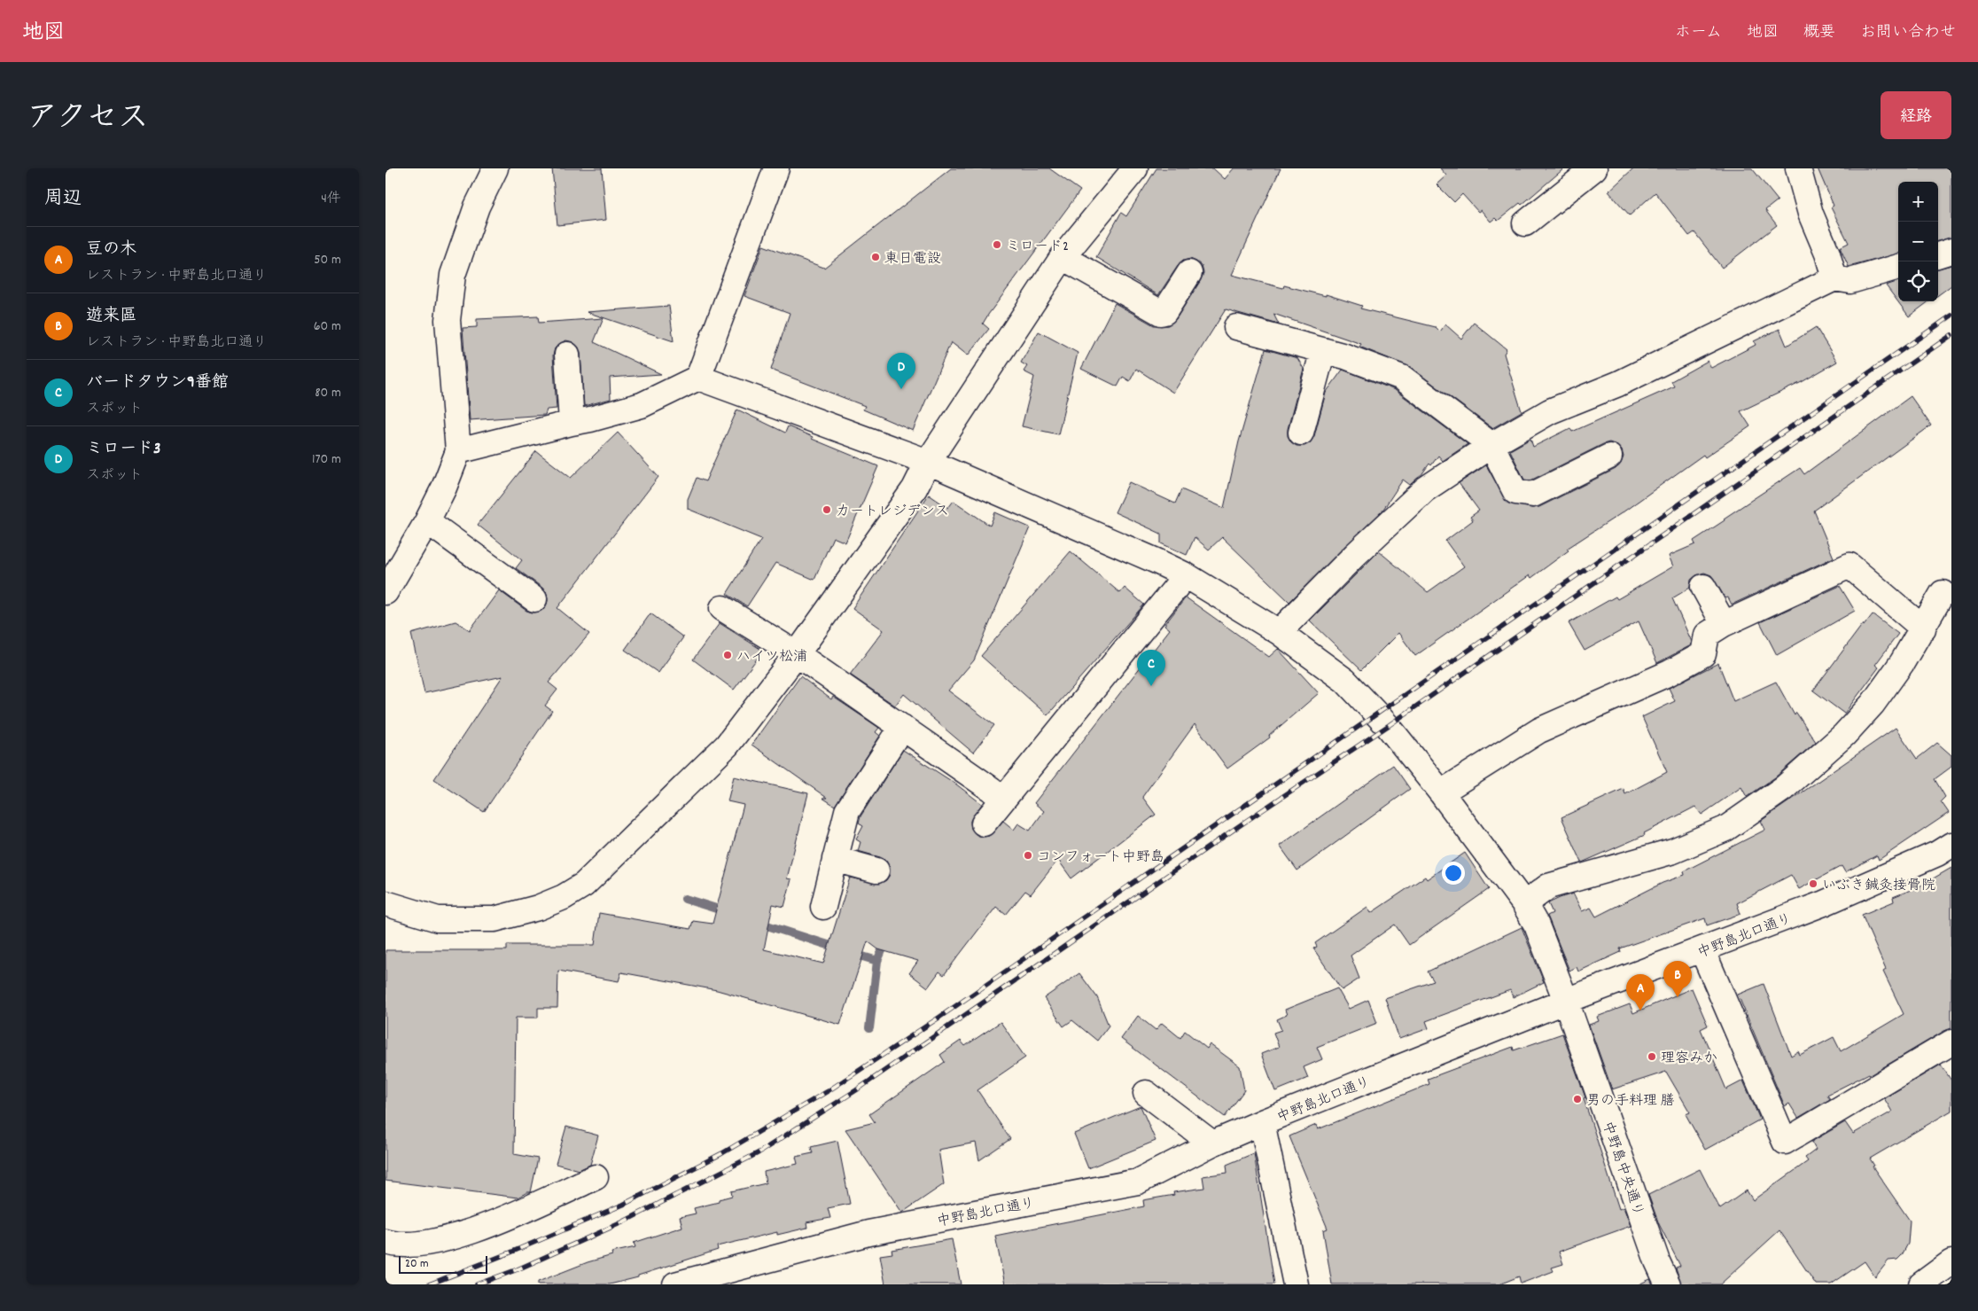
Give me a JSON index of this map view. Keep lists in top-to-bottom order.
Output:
{
  "streets": {
    "street": ["中野島北口通り", "中野島中央通り"]
  },
  "crossings": [
    ["中野島北口通り", "中野島中央通り"]
  ],
  "places": [
    "ミロード2",
    "東日電設",
    "カートレジデンス",
    "ハイツ松浦",
    "コンフォート中野島",
    "いぶき鍼灸接骨院",
    "理容みか",
    "男の手料理 膳"
  ],
  "scale_bar": "20 m",
  "page": {
    "header": "地図",
    "nav": [
      "ホーム",
      "地図",
      "概要",
      "お問い合わせ"
    ],
    "title": "アクセス",
    "buttons": "経路",
    "heading": ["周辺", "4件"],
    "map_buttons": ["+", "−"],
    "list": [
      {
        "mark": "A",
        "name": "豆の木",
        "note": "レストラン · 中野島北口通り",
        "value": "50 m"
      },
      {
        "mark": "B",
        "name": "遊来區",
        "note": "レストラン · 中野島北口通り",
        "value": "60 m"
      },
      {
        "mark": "C",
        "name": "バードタウン9番館",
        "note": "スポット",
        "value": "80 m"
      },
      {
        "mark": "D",
        "name": "ミロード3",
        "note": "スポット",
        "value": "170 m"
      }
    ],
    "pins": [
      "D",
      "C",
      "B",
      "A"
    ],
    "scale": "20 m"
  }
}
